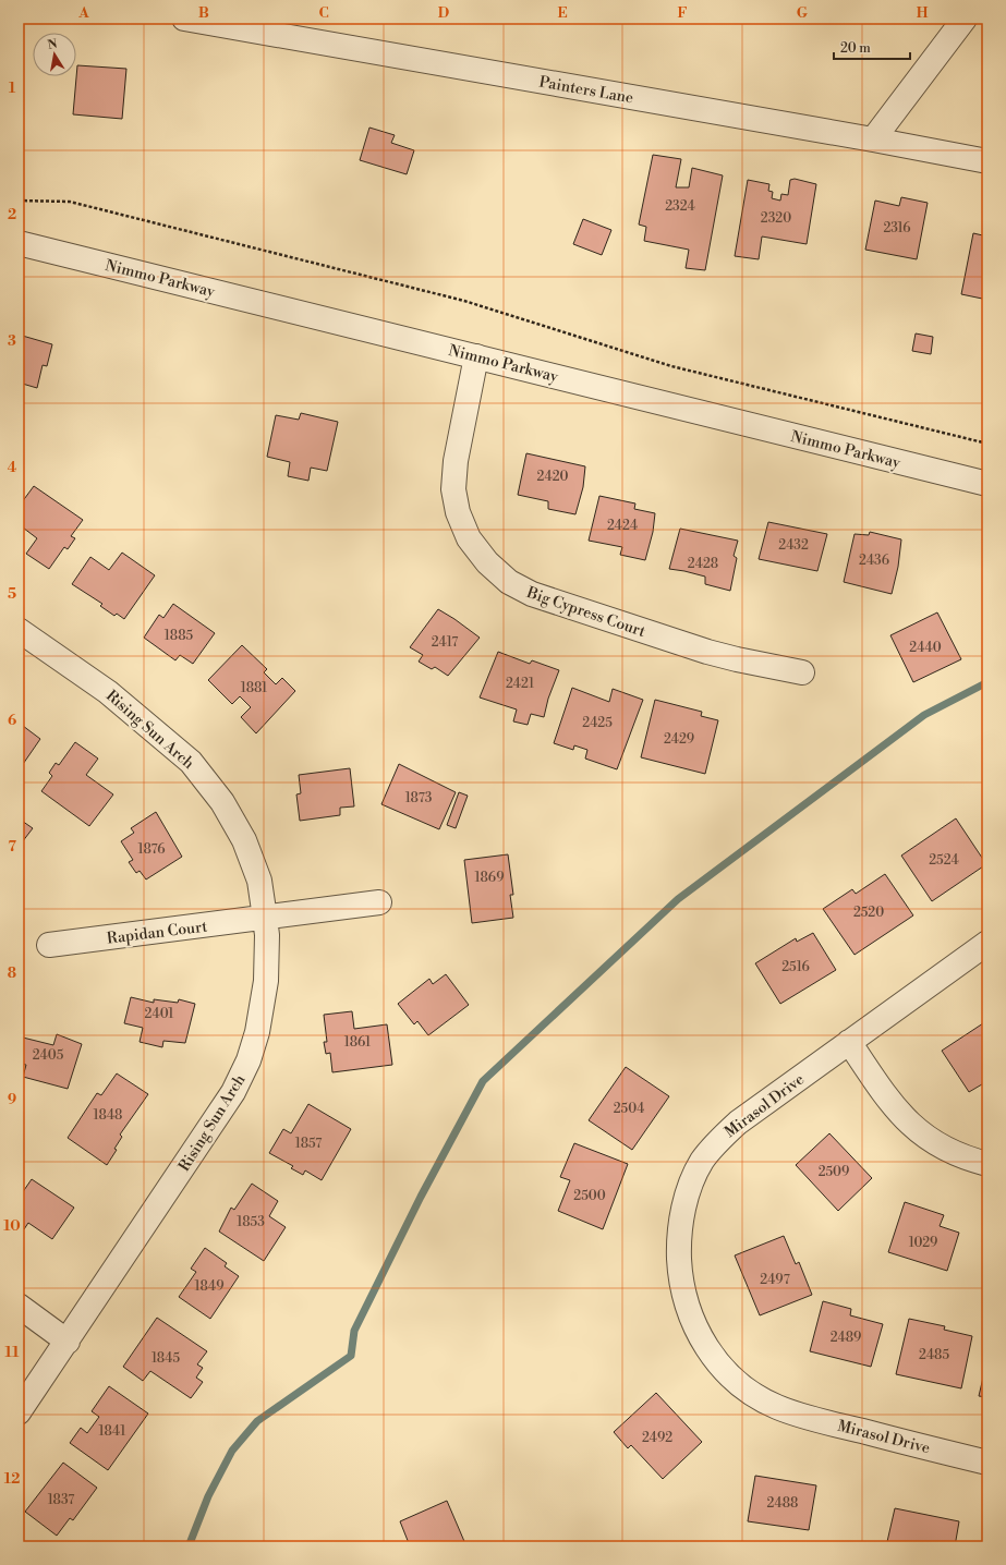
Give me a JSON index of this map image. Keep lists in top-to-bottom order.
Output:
{
  "streets": {
    "street": [
      "Painters Lane",
      "Nimmo Parkway",
      "Big Cypress Court",
      "Rising Sun Arch",
      "Rapidan Court",
      "Mirasol Drive"
    ]
  },
  "crossings": [
    ["Nimmo Parkway", "Big Cypress Court"],
    ["Rising Sun Arch", "Rapidan Court"]
  ],
  "house_numbers": [
    "2324",
    "2320",
    "2316",
    "2420",
    "2424",
    "2432",
    "2436",
    "2428",
    "1885",
    "2417",
    "2440",
    "2421",
    "1881",
    "2425",
    "2429",
    "1873",
    "1876",
    "2524",
    "1869",
    "2520",
    "2516",
    "2401",
    "1861",
    "2405",
    "2504",
    "1848",
    "1857",
    "2509",
    "2500",
    "1853",
    "1029",
    "2497",
    "1849",
    "2489",
    "2485",
    "1845",
    "1841",
    "2492",
    "1837",
    "2488"
  ],
  "scale_bar": "20 m",
  "north": "top",
  "grid": {
    "columns": [
      "A",
      "B",
      "C",
      "D",
      "E",
      "F",
      "G",
      "H"
    ],
    "rows": [
      "1",
      "2",
      "3",
      "4",
      "5",
      "6",
      "7",
      "8",
      "9",
      "10",
      "11",
      "12"
    ]
  }
}
